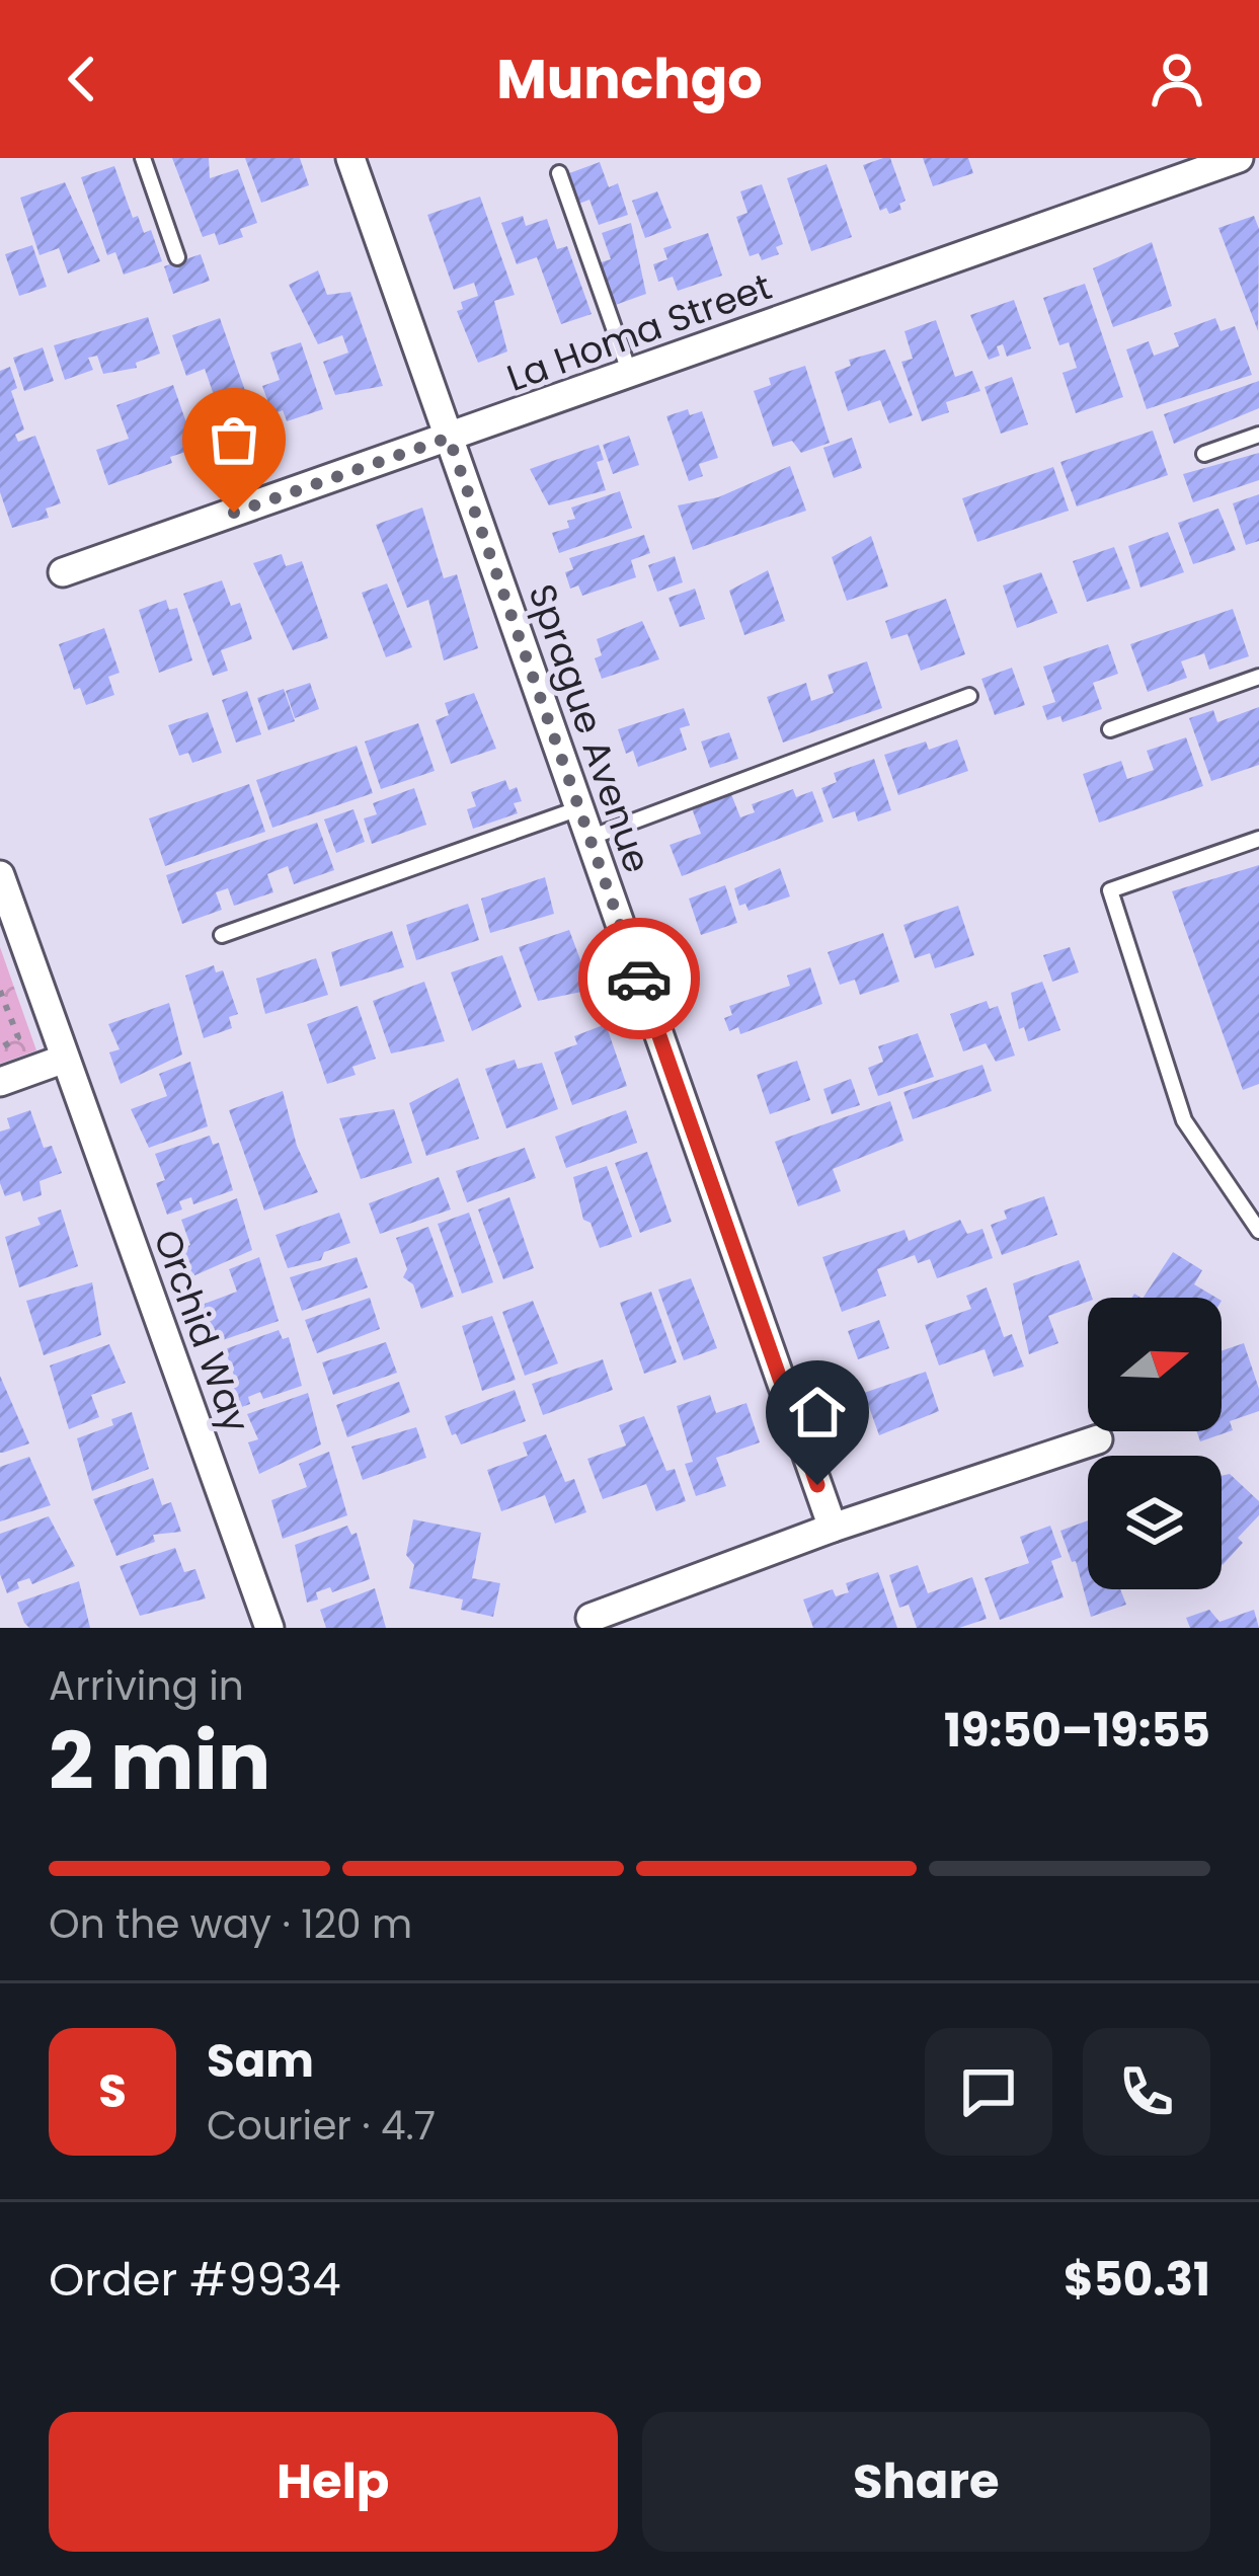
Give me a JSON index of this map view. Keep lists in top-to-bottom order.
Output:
{
  "streets": {
    "street": ["La Homa Street", "Sprague Avenue", "Orchid Way"]
  },
  "crossings": [
    ["La Homa Street", "Sprague Avenue"]
  ],
  "north": "right",
  "page": {
    "header": "Munchgo",
    "heading": ["2 min", "Arriving in", "19:50–19:55"],
    "panel": [
      "Sam",
      "Courier · 4.7",
      "Order #9934",
      "$50.31"
    ],
    "bar": "On the way · 120 m",
    "round": "S",
    "buttons": ["Help", "Share"]
  }
}
